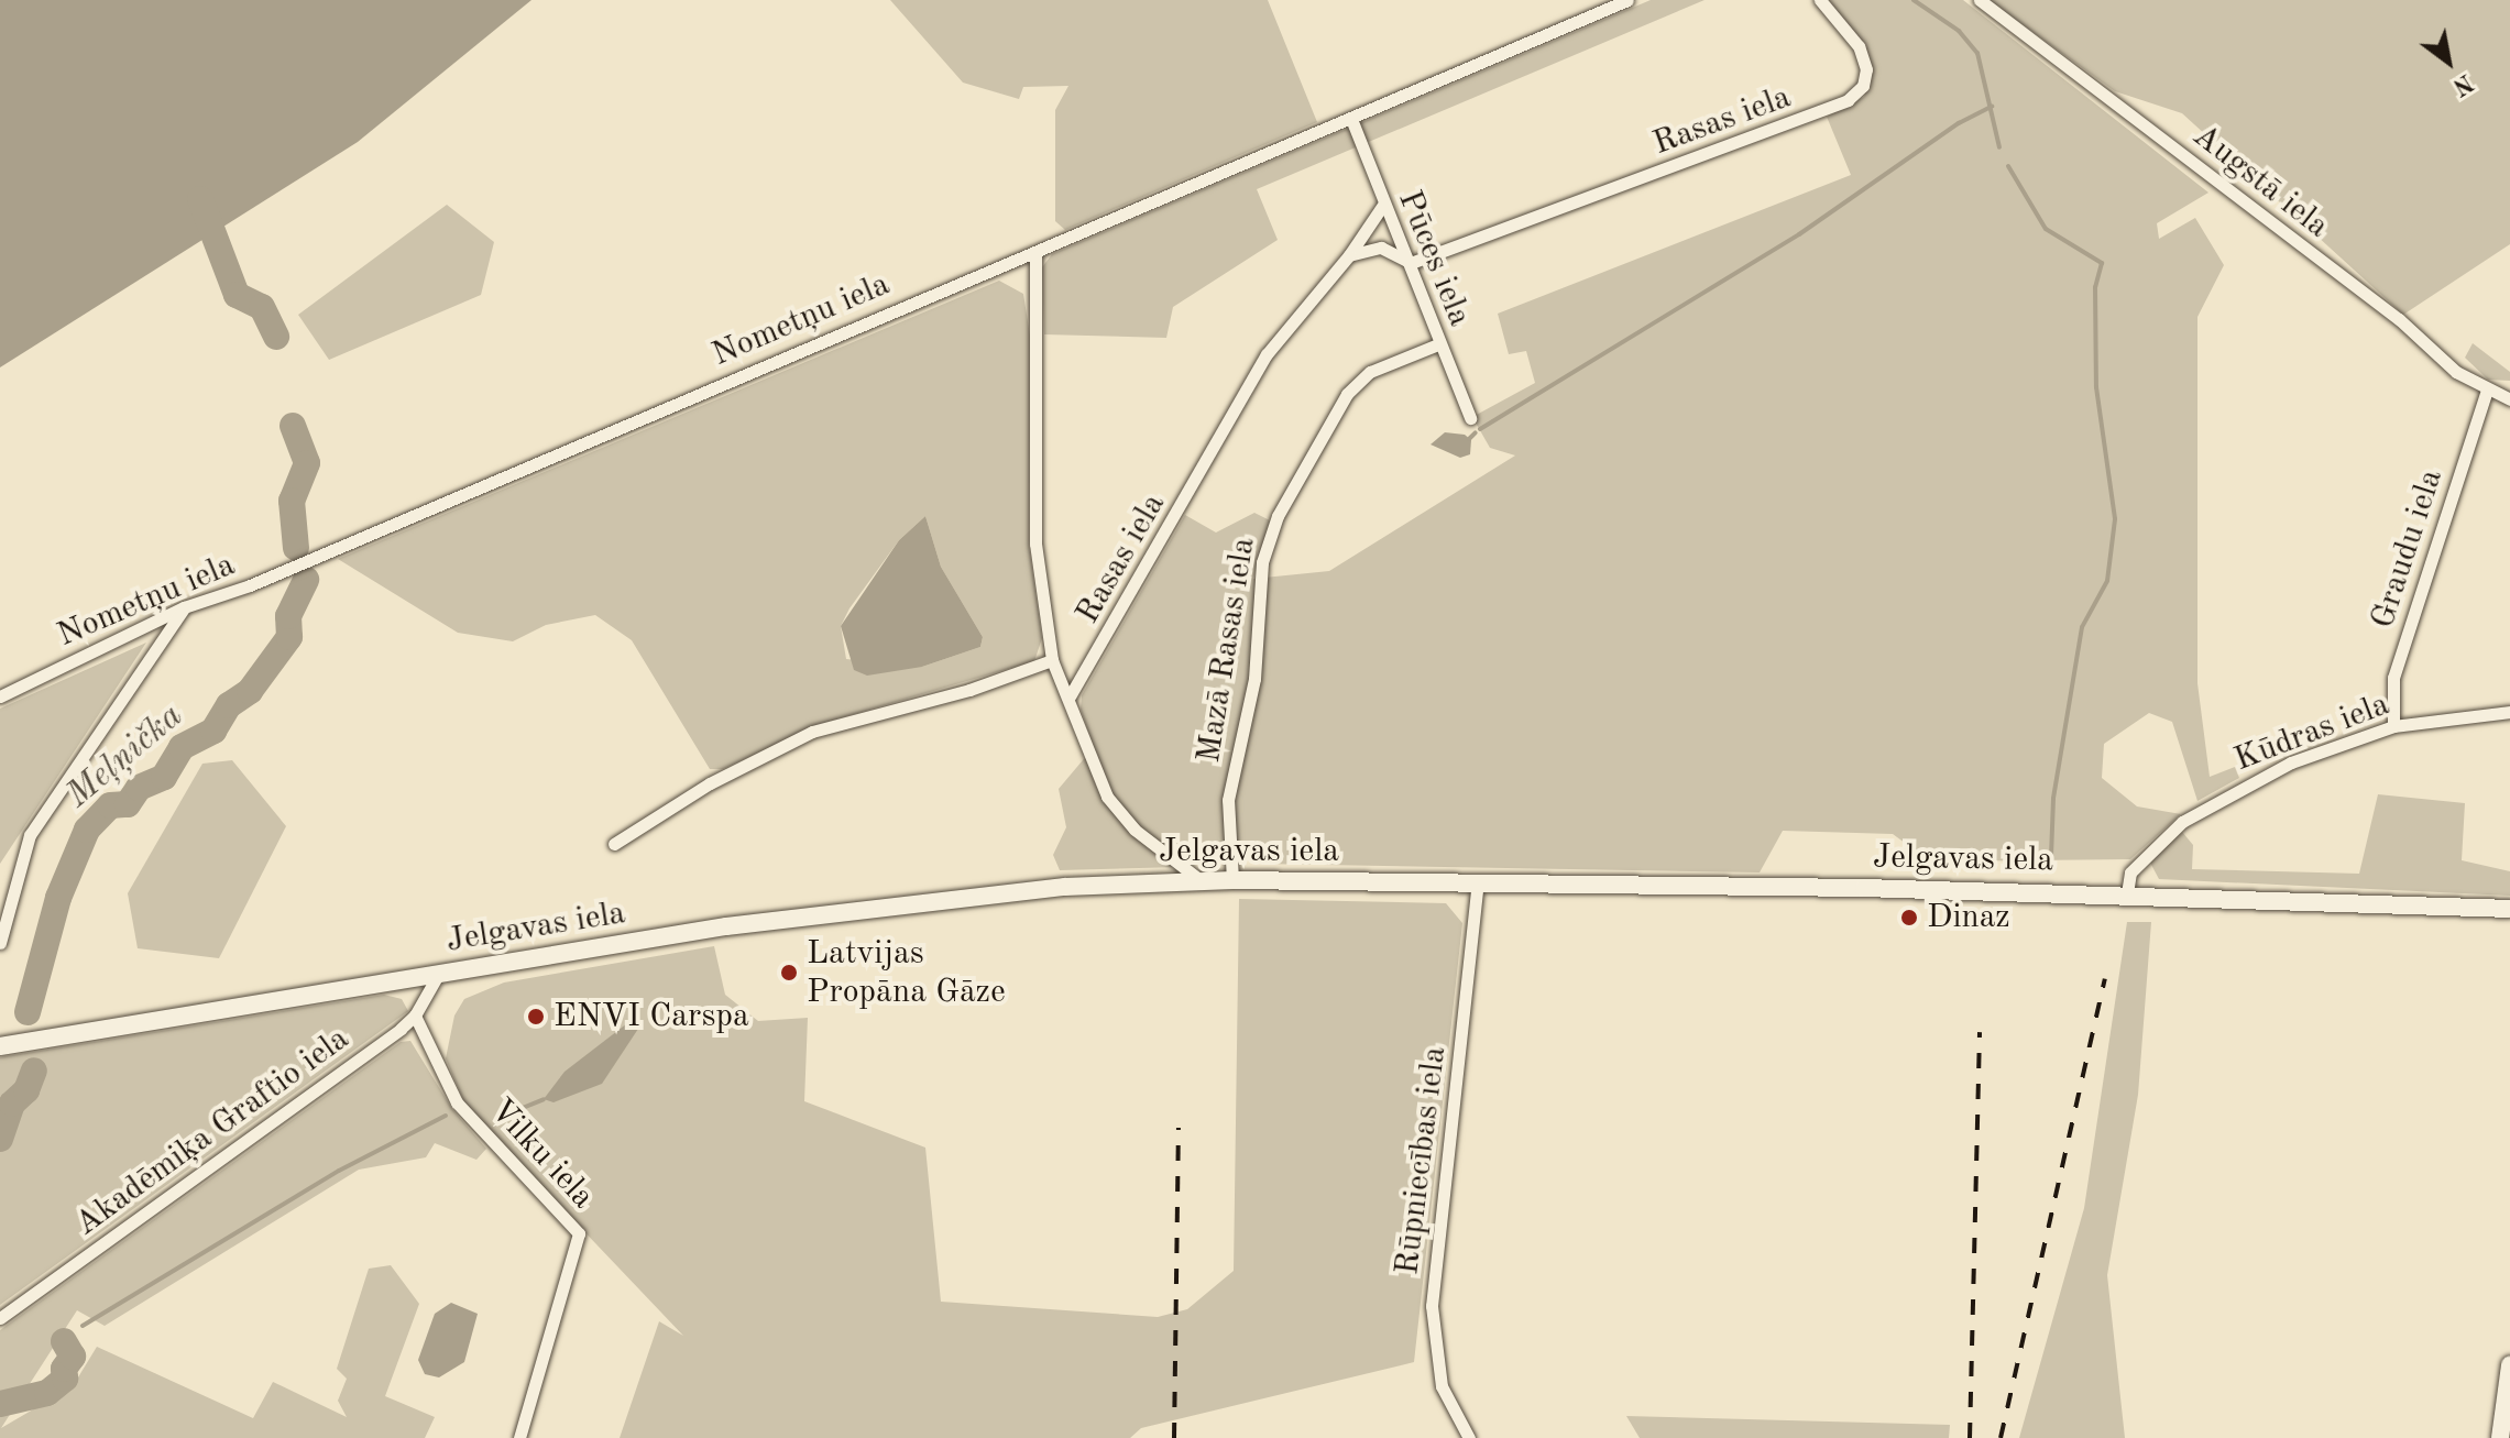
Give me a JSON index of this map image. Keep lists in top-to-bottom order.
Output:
{
  "streets": {
    "street": [
      "Rasas iela",
      "Augstā iela",
      "Pūces iela",
      "Nometņu iela",
      "Graudu iela",
      "Mazā Rasas iela",
      "Kūdras iela",
      "Jelgavas iela",
      "Akadēmiķa Graftio iela",
      "Vilku iela",
      "Rūpniecības iela"
    ]
  },
  "crossings": [
    ["Rasas iela", "Pūces iela"],
    ["Augstā iela", "Graudu iela"],
    ["Pūces iela", "Nometņu iela"],
    ["Pūces iela", "Mazā Rasas iela"],
    ["Graudu iela", "Kūdras iela"],
    ["Mazā Rasas iela", "Jelgavas iela"],
    ["Kūdras iela", "Jelgavas iela"],
    ["Jelgavas iela", "Akadēmiķa Graftio iela"],
    ["Jelgavas iela", "Rūpniecības iela"],
    ["Akadēmiķa Graftio iela", "Vilku iela"]
  ],
  "water": ["Meļņička"],
  "places": ["Dinaz", "Latvijas Propāna Gāze", "ENVI Carspa"],
  "north": "bottom right"
}
